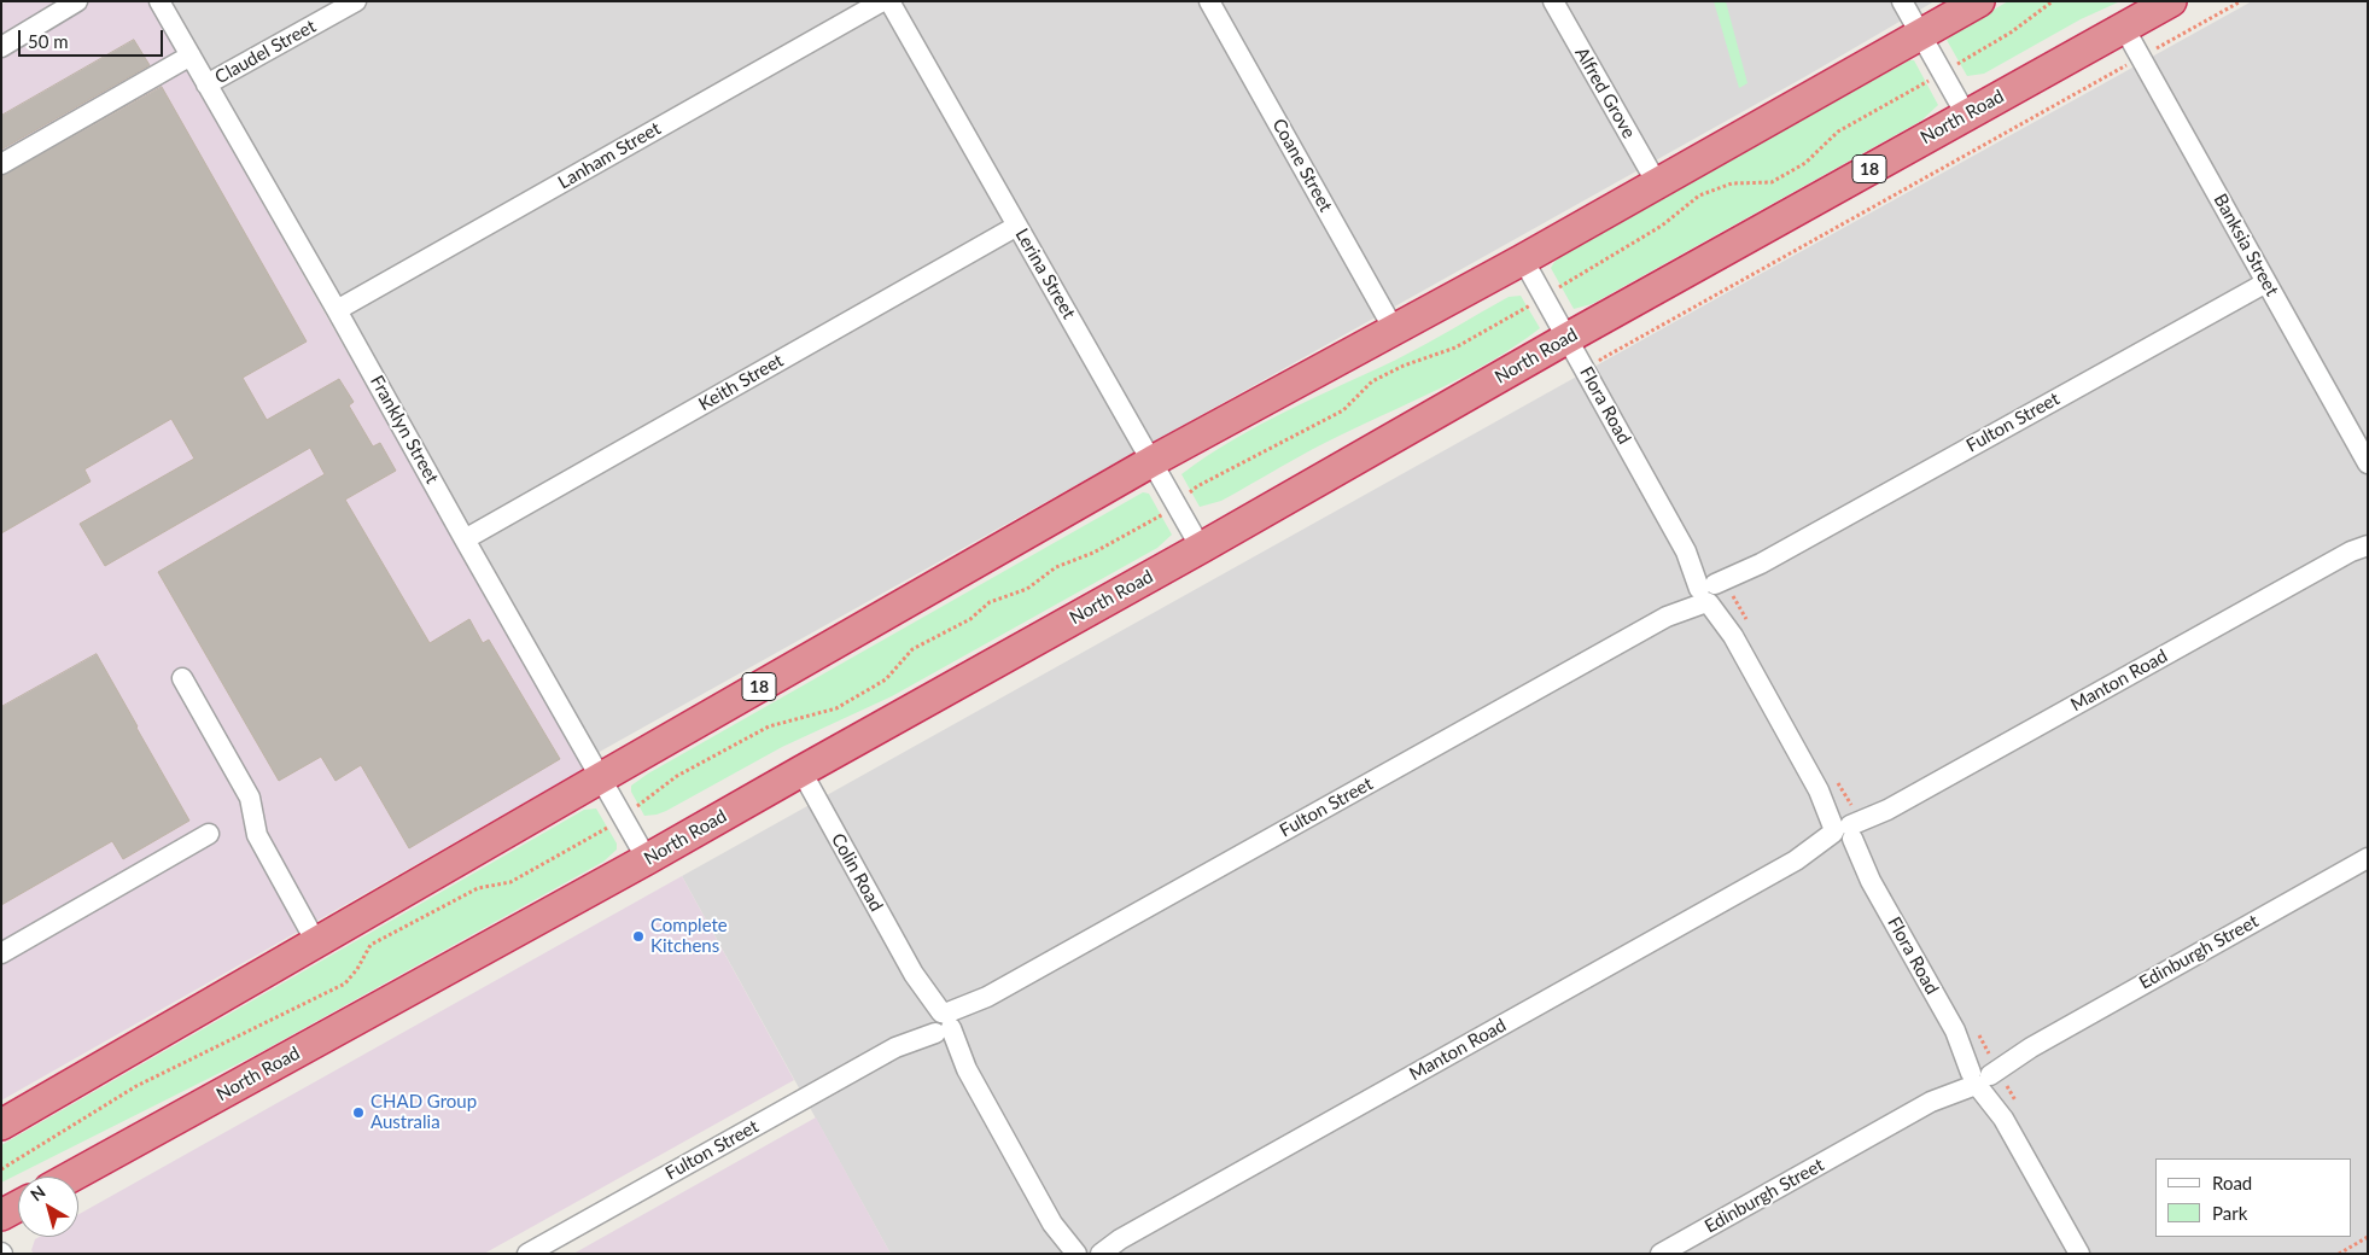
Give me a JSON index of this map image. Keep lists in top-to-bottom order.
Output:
{
  "streets": {
    "highway": ["North Road", "18"],
    "street": [
      "Claudel Street",
      "Alfred Grove",
      "Lanham Street",
      "Coane Street",
      "Banksia Street",
      "Lerina Street",
      "Keith Street",
      "Flora Road",
      "Fulton Street",
      "Franklyn Street",
      "Manton Road",
      "Colin Road",
      "Edinburgh Street"
    ]
  },
  "crossings": [
    ["Claudel Street", "Franklyn Street"],
    ["Alfred Grove", "18"],
    ["North Road", "Banksia Street"],
    ["North Road", "Lerina Street"],
    ["North Road", "Flora Road"],
    ["North Road", "Franklyn Street"],
    ["North Road", "Colin Road"],
    ["Lanham Street", "Franklyn Street"],
    ["Coane Street", "18"],
    ["18", "Lerina Street"],
    ["18", "Flora Road"],
    ["18", "Franklyn Street"],
    ["Banksia Street", "Fulton Street"],
    ["Lerina Street", "Keith Street"],
    ["Keith Street", "Franklyn Street"],
    ["Flora Road", "Fulton Street"],
    ["Flora Road", "Manton Road"],
    ["Flora Road", "Edinburgh Street"],
    ["Fulton Street", "Colin Road"]
  ],
  "places": ["Complete Kitchens", "CHAD Group Australia"],
  "legend": ["Road", "Park"],
  "scale_bar": "50 m",
  "north": "top left"
}
